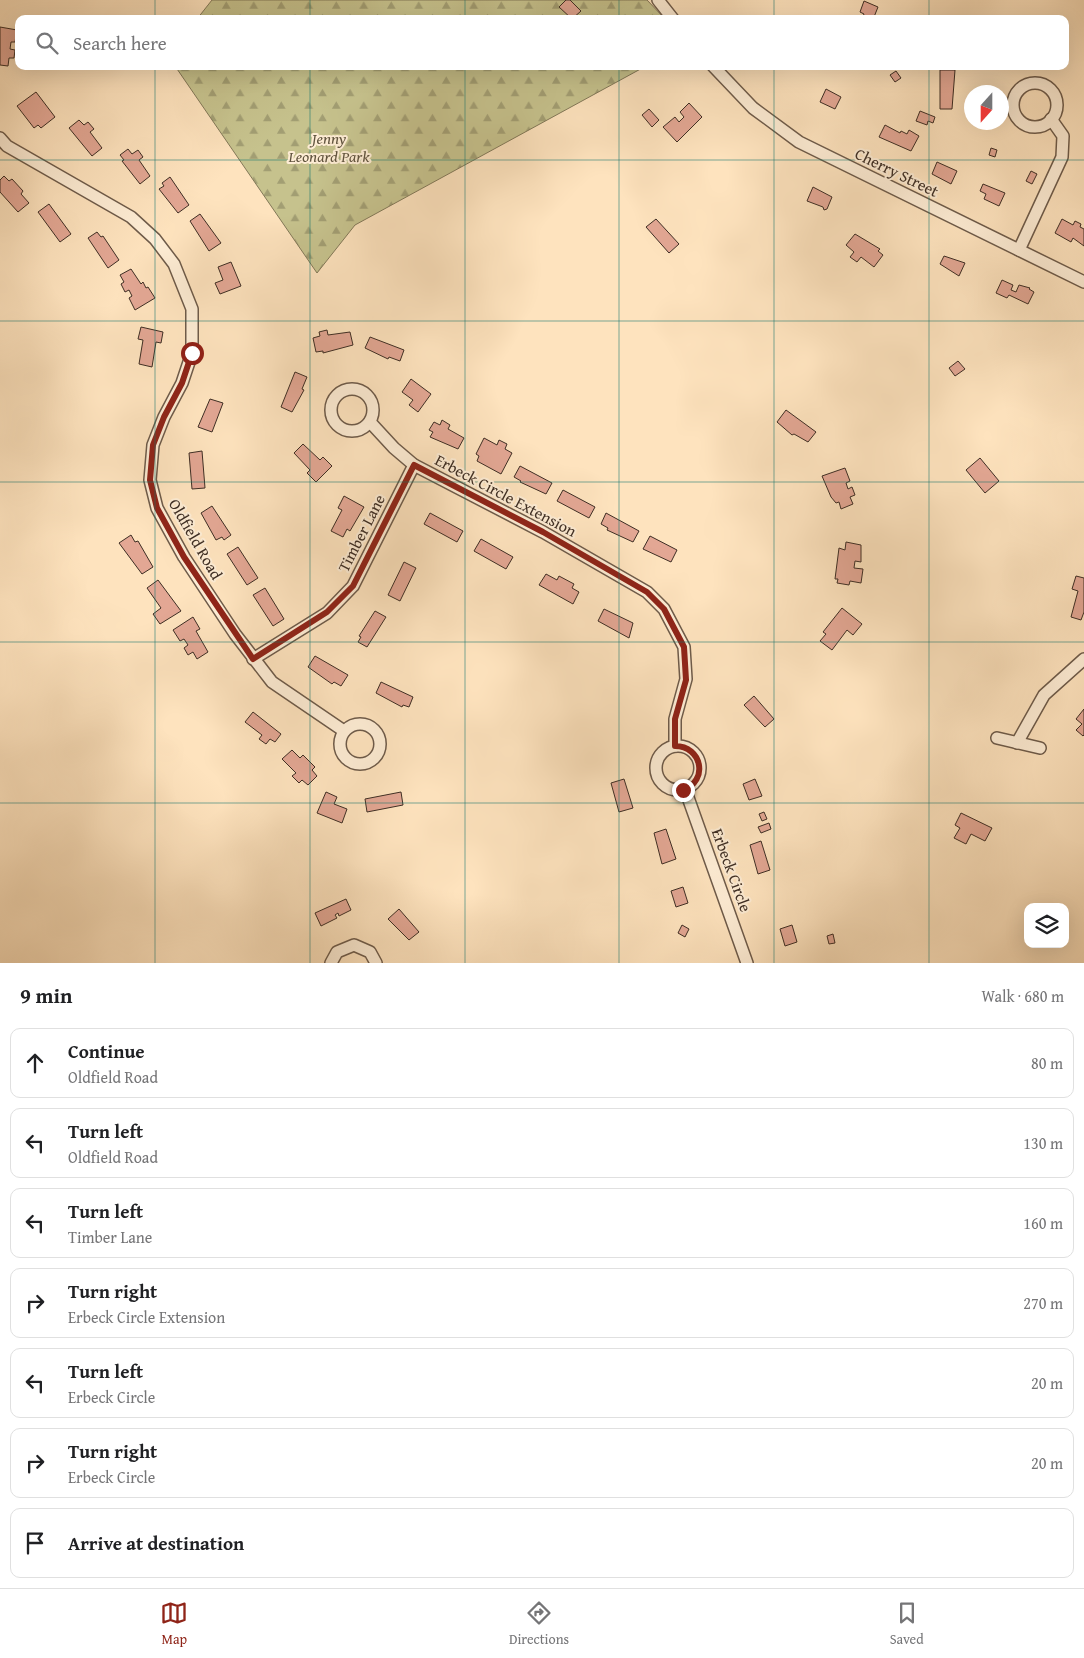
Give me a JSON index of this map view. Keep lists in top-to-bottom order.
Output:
{
  "streets": {
    "street": [
      "Cherry Street",
      "Erbeck Circle Extension",
      "Timber Lane",
      "Oldfield Road",
      "Erbeck Circle"
    ]
  },
  "crossings": [
    ["Erbeck Circle Extension", "Timber Lane"],
    ["Erbeck Circle Extension", "Erbeck Circle"],
    ["Timber Lane", "Oldfield Road"]
  ],
  "parks": ["Jenny Leonard Park"],
  "north": "bottom",
  "page": {
    "search": "Search here",
    "heading": ["9 min", "Walk · 680 m"],
    "list": [
      ["Continue", "Oldfield Road", "80 m"],
      ["Turn left", "Oldfield Road", "130 m"],
      ["Turn left", "Timber Lane", "160 m"],
      ["Turn right", "Erbeck Circle Extension", "270 m"],
      ["Turn left", "Erbeck Circle", "20 m"],
      ["Turn right", "Erbeck Circle", "20 m"],
      "Arrive at destination"
    ],
    "nav": ["Map", "Directions", "Saved"]
  }
}
